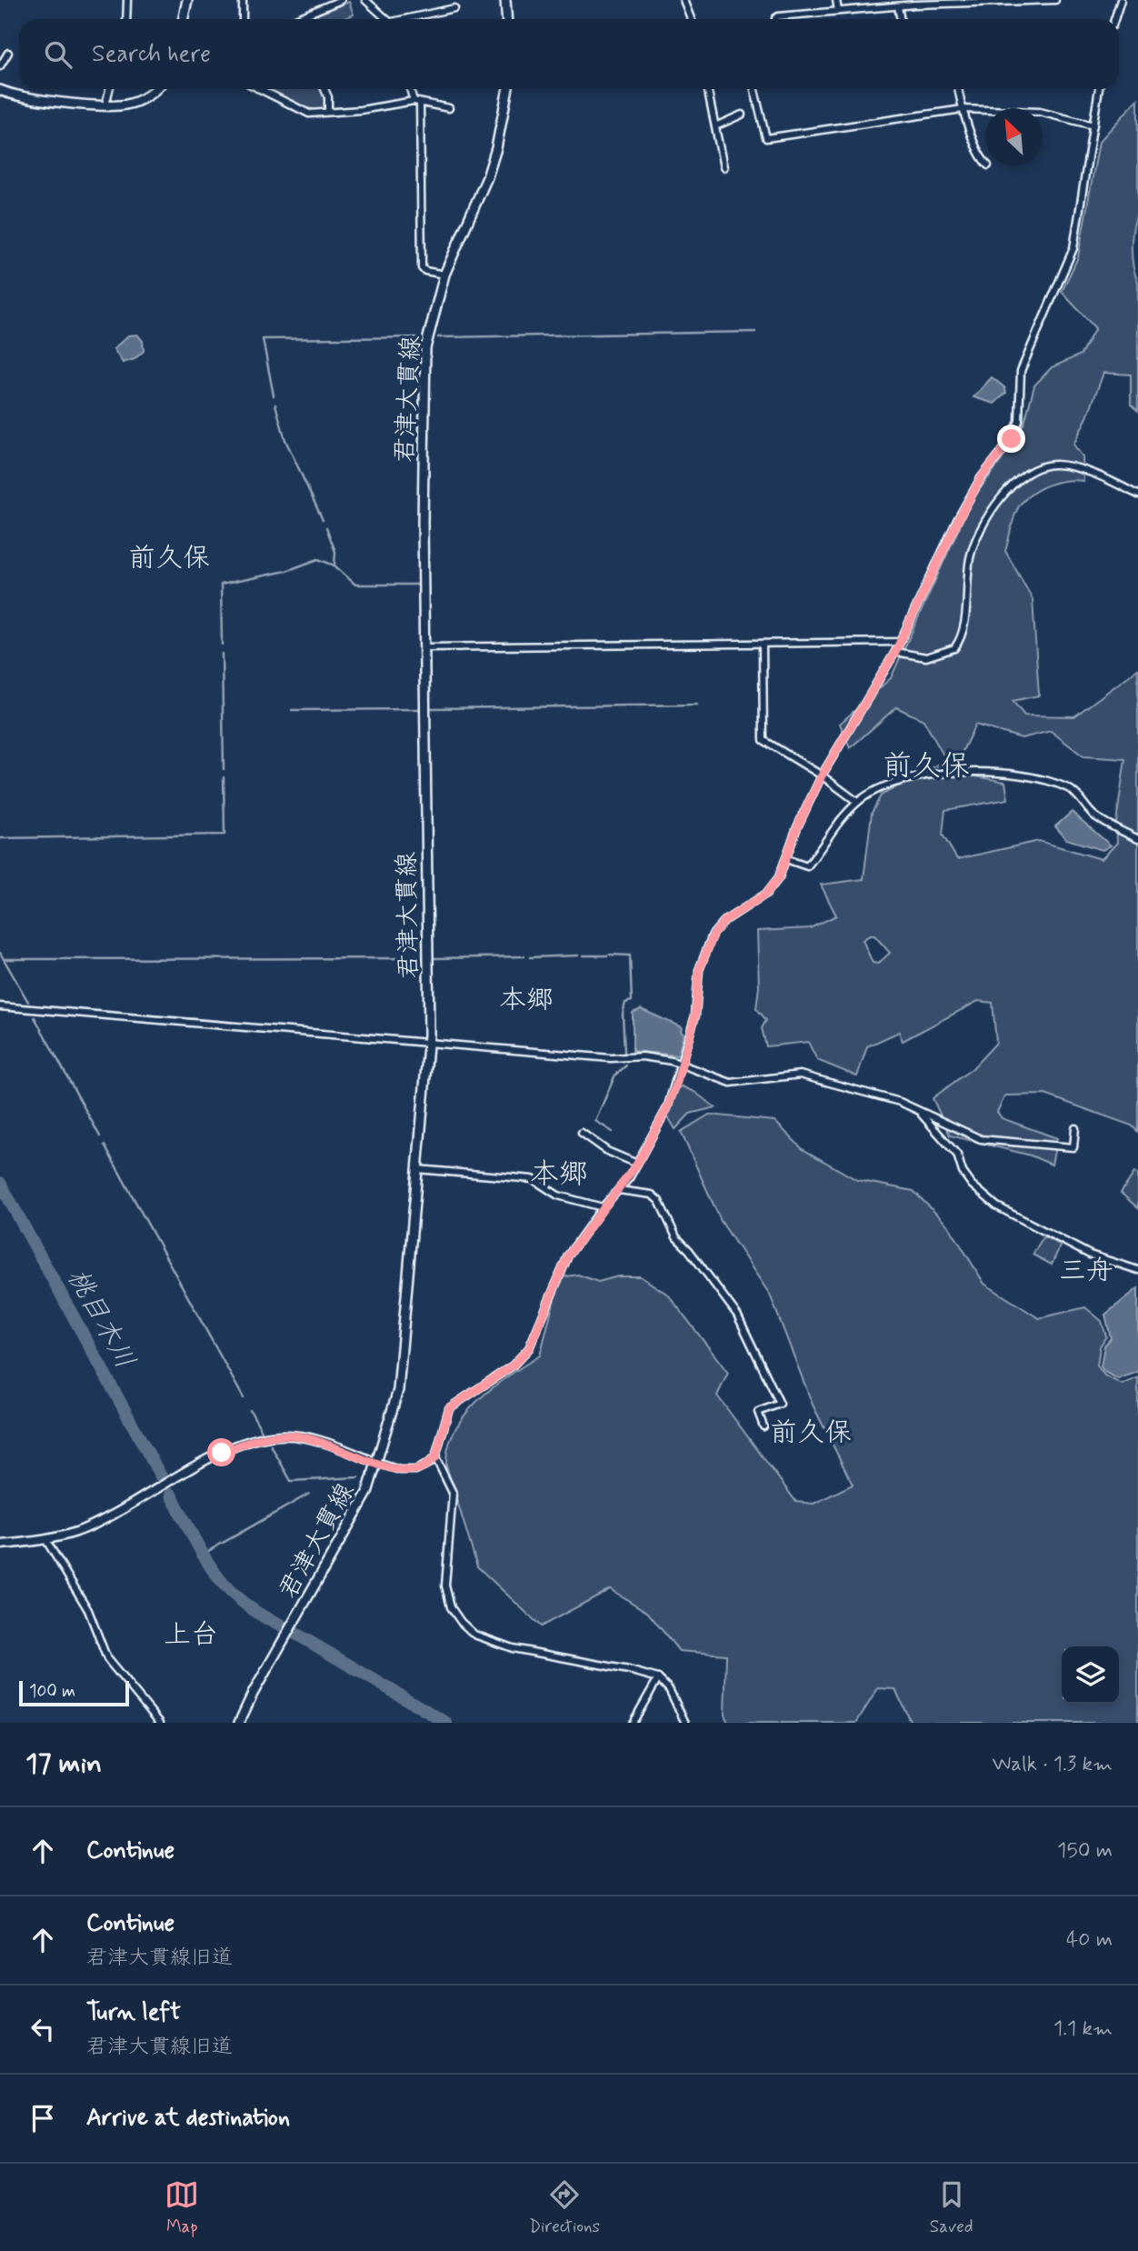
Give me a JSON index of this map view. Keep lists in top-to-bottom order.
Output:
{
  "streets": {
    "main road": ["君津大貫線"]
  },
  "districts": [
    "前久保",
    "前久保",
    "本郷",
    "本郷",
    "三舟",
    "前久保",
    "上台"
  ],
  "water": ["桃目木川"],
  "scale_bar": "100 m",
  "north": "top left",
  "page": {
    "search": "Search here",
    "scale": "100 m",
    "heading": ["17 min", "Walk · 1.3 km"],
    "list": [
      ["Continue", "150 m"],
      ["Continue", "君津大貫線旧道", "40 m"],
      ["Turn left", "君津大貫線旧道", "1.1 km"],
      "Arrive at destination"
    ],
    "nav": ["Map", "Directions", "Saved"]
  }
}
